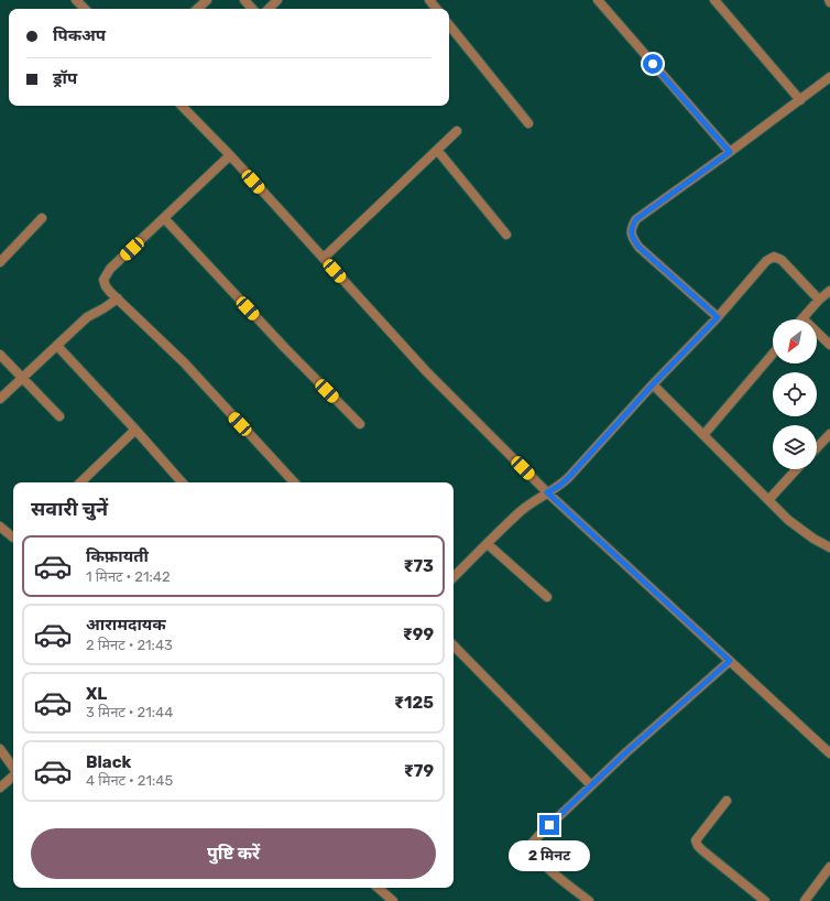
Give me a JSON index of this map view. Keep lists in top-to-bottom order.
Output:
{
  "north": "bottom left",
  "page": {
    "banner": ["पिकअप", "ड्रॉप"],
    "heading": "सवारी चुनें",
    "list": [
      {
        "name": "किफ़ायती",
        "note": "1 मिनट · 21:42",
        "value": "₹73"
      },
      {
        "name": "आरामदायक",
        "note": "2 मिनट · 21:43",
        "value": "₹99"
      },
      {
        "name": "XL",
        "note": "3 मिनट · 21:44",
        "value": "₹125"
      },
      {
        "name": "Black",
        "note": "4 मिनट · 21:45",
        "value": "₹79"
      }
    ],
    "buttons": "पुष्टि करें",
    "bubble": "2 मिनट"
  }
}
